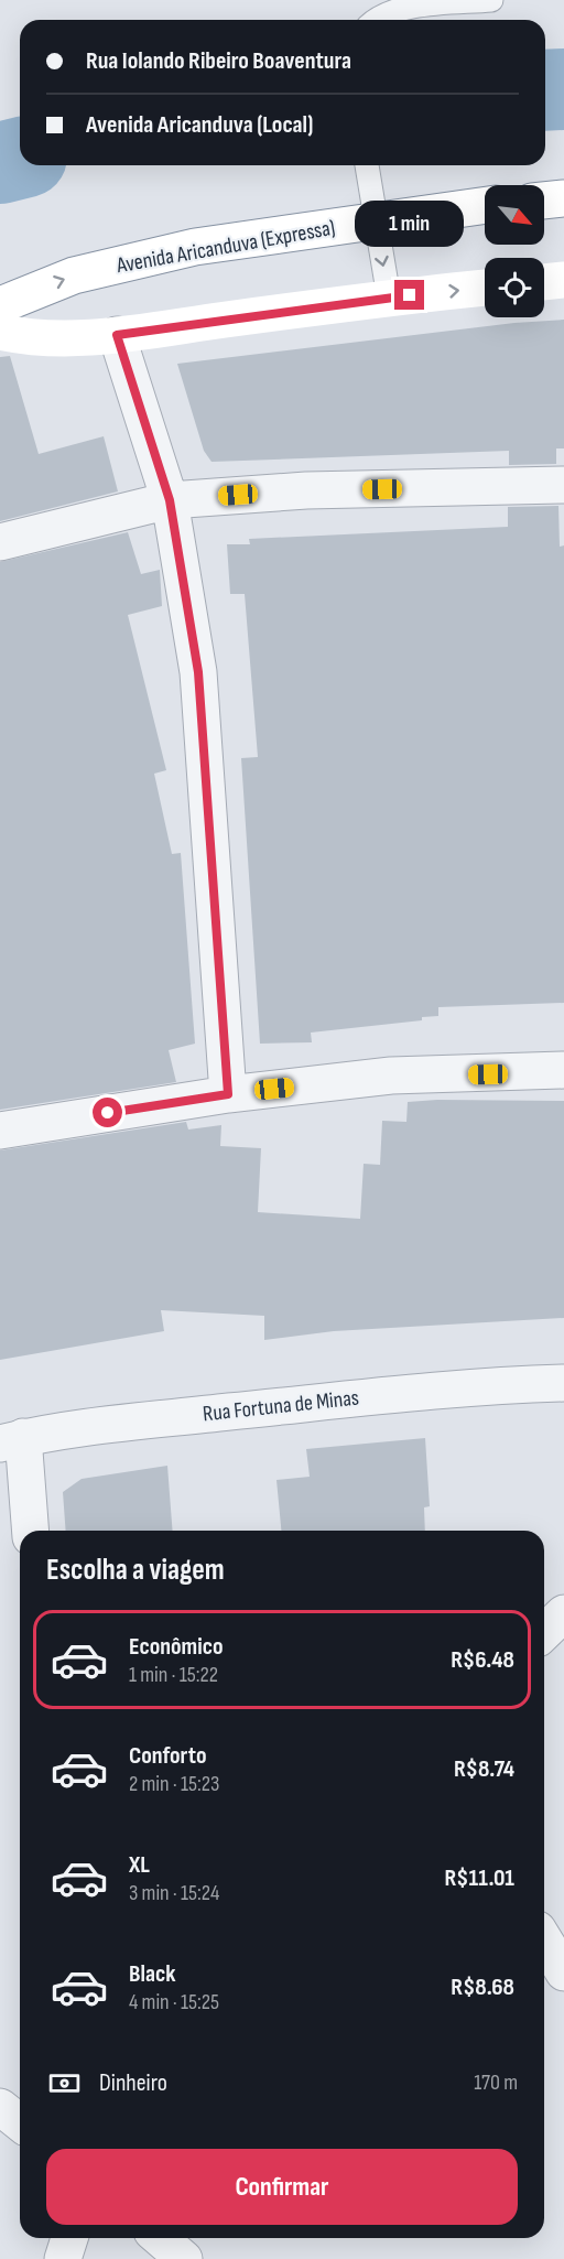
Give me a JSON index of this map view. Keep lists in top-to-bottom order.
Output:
{
  "streets": {
    "main road": ["Avenida Aricanduva (Expressa)"],
    "street": ["Rua Fortuna de Minas"]
  },
  "north": "bottom right",
  "page": {
    "banner": ["Rua Iolando Ribeiro Boaventura", "Avenida Aricanduva (Local)"],
    "bubble": "1 min",
    "heading": "Escolha a viagem",
    "list": [
      {
        "name": "Econômico",
        "note": "1 min · 15:22",
        "value": "R$6.48"
      },
      {
        "name": "Conforto",
        "note": "2 min · 15:23",
        "value": "R$8.74"
      },
      {
        "name": "XL",
        "note": "3 min · 15:24",
        "value": "R$11.01"
      },
      {
        "name": "Black",
        "note": "4 min · 15:25",
        "value": "R$8.68"
      }
    ],
    "pay": ["Dinheiro", "170 m"],
    "buttons": "Confirmar"
  }
}
